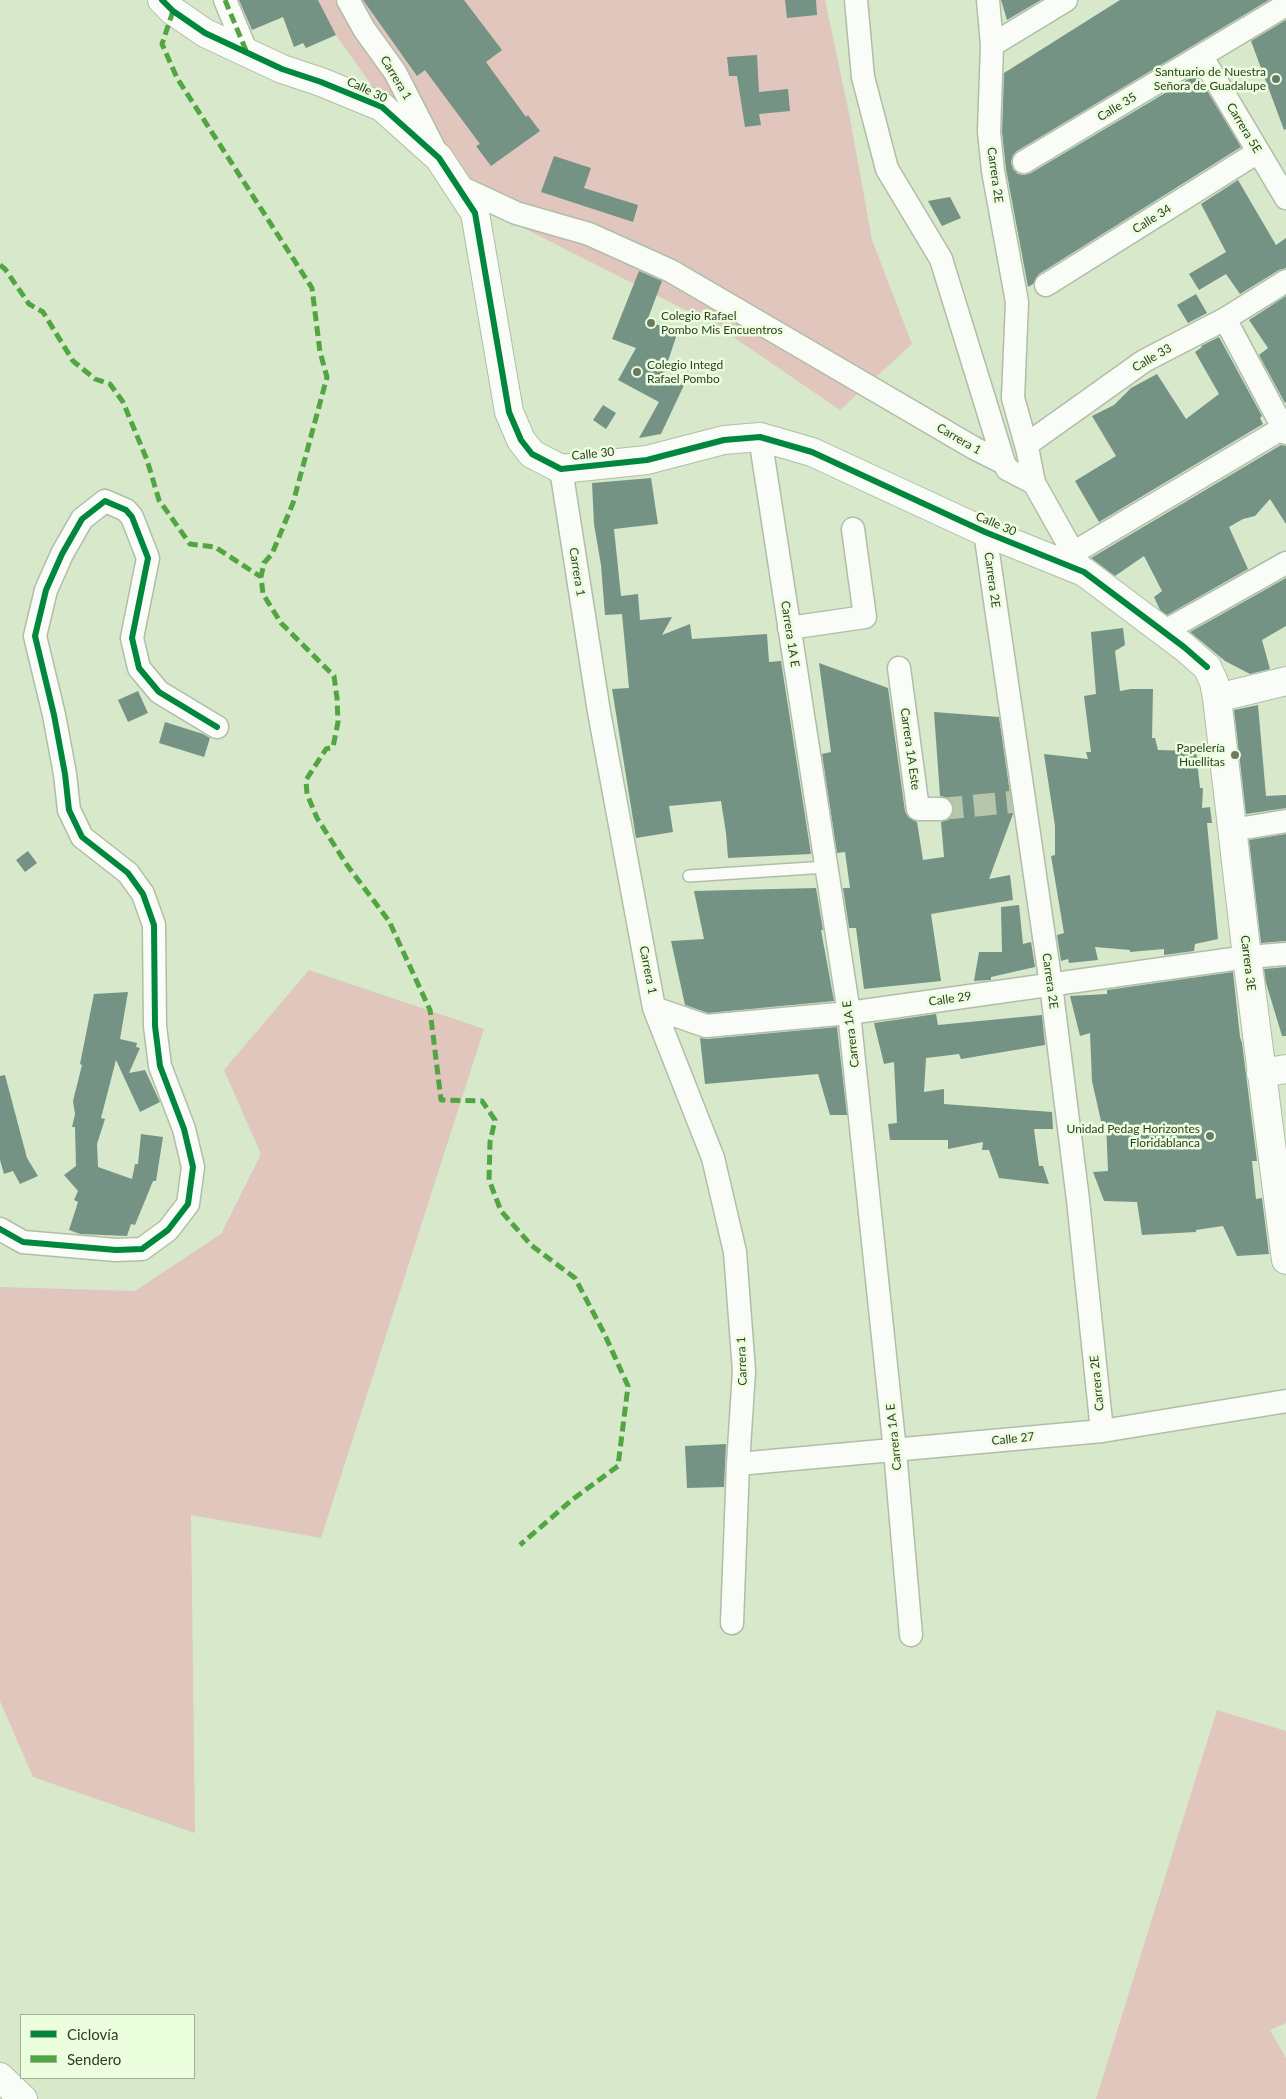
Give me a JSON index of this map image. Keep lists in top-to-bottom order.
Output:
{
  "streets": {
    "street": [
      "Carrera 1",
      "Calle 30",
      "Calle 35",
      "Carrera 5E",
      "Carrera 2E",
      "Calle 34",
      "Calle 33",
      "Carrera 1A E",
      "Carrera 1A Este",
      "Carrera 3E",
      "Calle 29",
      "Calle 27"
    ]
  },
  "crossings": [
    ["Carrera 1", "Calle 30"],
    ["Carrera 1", "Carrera 2E"],
    ["Carrera 1", "Calle 33"],
    ["Carrera 1", "Calle 29"],
    ["Carrera 1", "Calle 27"],
    ["Calle 30", "Carrera 2E"],
    ["Calle 30", "Carrera 1A E"],
    ["Calle 30", "Carrera 3E"],
    ["Calle 35", "Carrera 5E"],
    ["Carrera 5E", "Calle 34"],
    ["Carrera 2E", "Calle 33"],
    ["Carrera 2E", "Calle 29"],
    ["Carrera 2E", "Calle 27"],
    ["Carrera 1A E", "Calle 29"],
    ["Carrera 1A E", "Calle 27"],
    ["Carrera 3E", "Calle 29"]
  ],
  "places": [
    "Santuario de Nuestra Señora de Guadalupe",
    "Colegio Rafael Pombo Mis Encuentros",
    "Colegio Integd Rafael Pombo",
    "Papelería Huellitas",
    "Unidad Pedag Horizontes Floridablanca"
  ],
  "legend": ["Ciclovía", "Sendero"]
}
